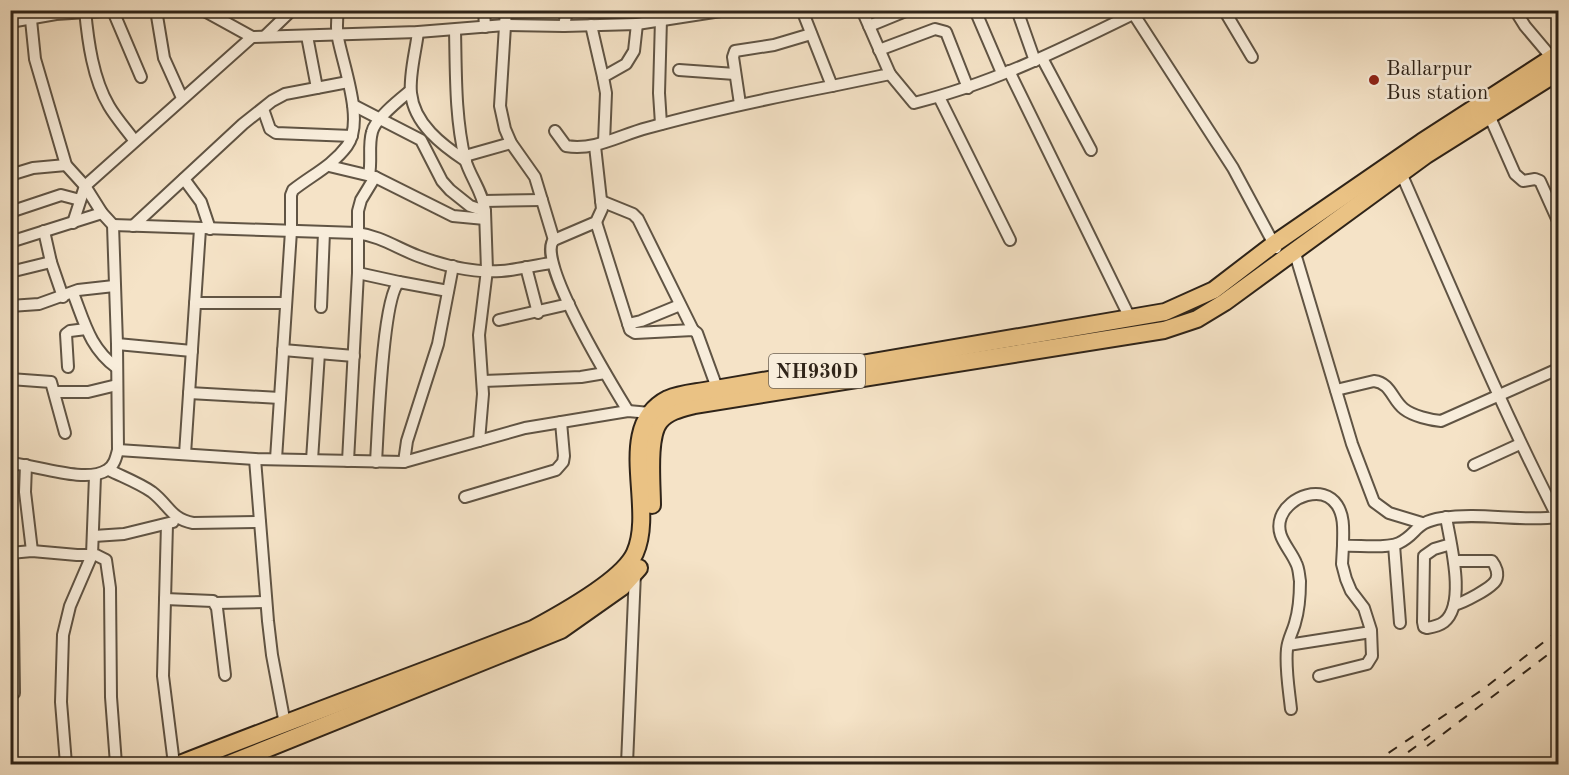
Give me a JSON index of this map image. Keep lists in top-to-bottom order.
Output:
{
  "streets": {
    "highway": ["NH930D"]
  },
  "places": ["Ballarpur Bus station"]
}
